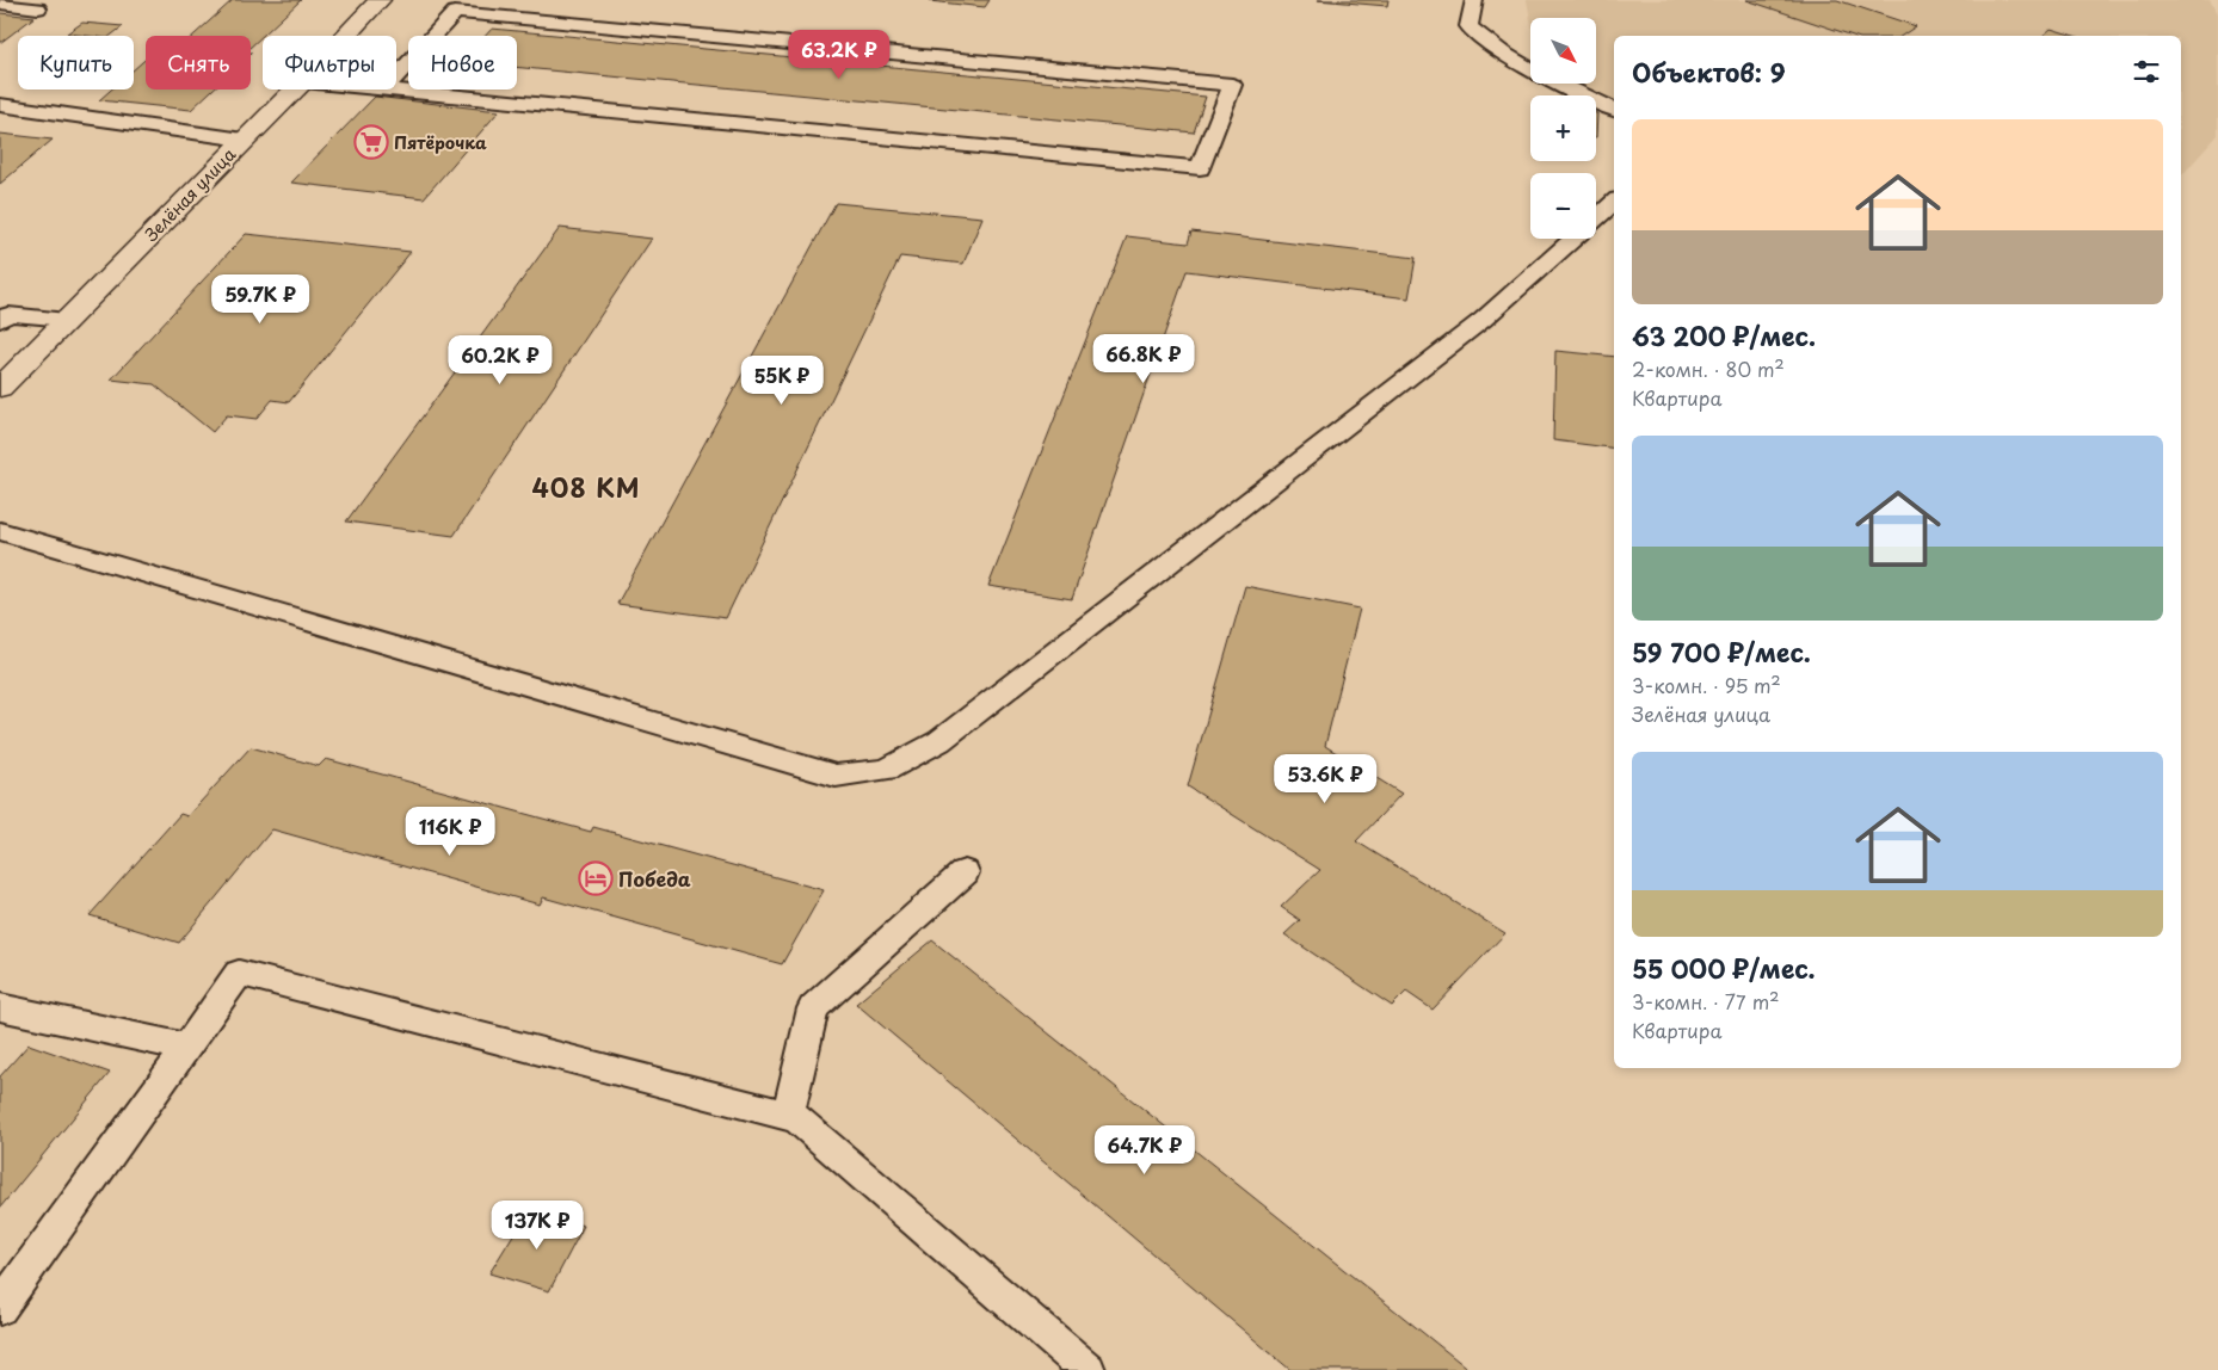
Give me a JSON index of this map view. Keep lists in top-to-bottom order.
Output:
{
  "streets": {
    "street": ["Зелёная улица"]
  },
  "districts": ["408 КМ"],
  "places": {
    "supermarket": ["Пятёрочка"],
    "hotel": ["Победа"]
  },
  "north": "bottom right",
  "page": {
    "map_buttons": ["+", "−"],
    "price": [
      "63.2K ₽",
      "59.7K ₽",
      "66.8K ₽",
      "60.2K ₽",
      "55K ₽",
      "53.6K ₽",
      "116K ₽",
      "64.7K ₽",
      "137K ₽"
    ],
    "chip": [
      "Купить",
      "Снять",
      "Фильтры",
      "Новое"
    ],
    "heading": "Объектов: 9",
    "list": [
      {
        "name": "63 200 ₽/мес.",
        "note": "2-комн. · 80 m² · Квартира"
      },
      {
        "name": "59 700 ₽/мес.",
        "note": "3-комн. · 95 m² · Зелёная улица"
      },
      {
        "name": "55 000 ₽/мес.",
        "note": "3-комн. · 77 m² · Квартира"
      }
    ]
  }
}
